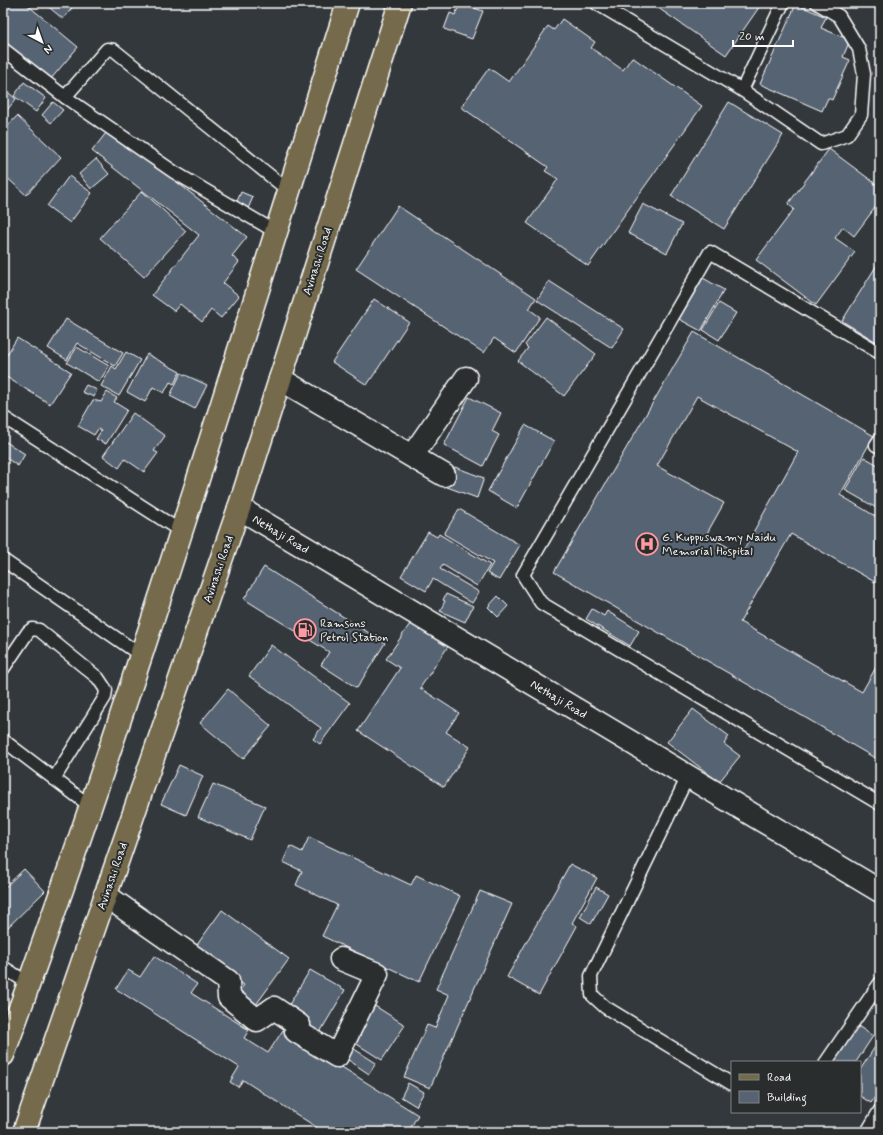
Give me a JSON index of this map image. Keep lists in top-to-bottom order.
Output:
{
  "streets": {
    "main road": ["Avinashi Road", "Nethaji Road"]
  },
  "crossings": [
    ["Avinashi Road", "Nethaji Road"]
  ],
  "places": {
    "hospital": ["G. Kuppuswamy Naidu Memorial Hospital"],
    "fuel station": ["Ramsons Petrol Station"]
  },
  "legend": ["Road", "Building"],
  "scale_bar": "20 m",
  "north": "bottom right"
}
